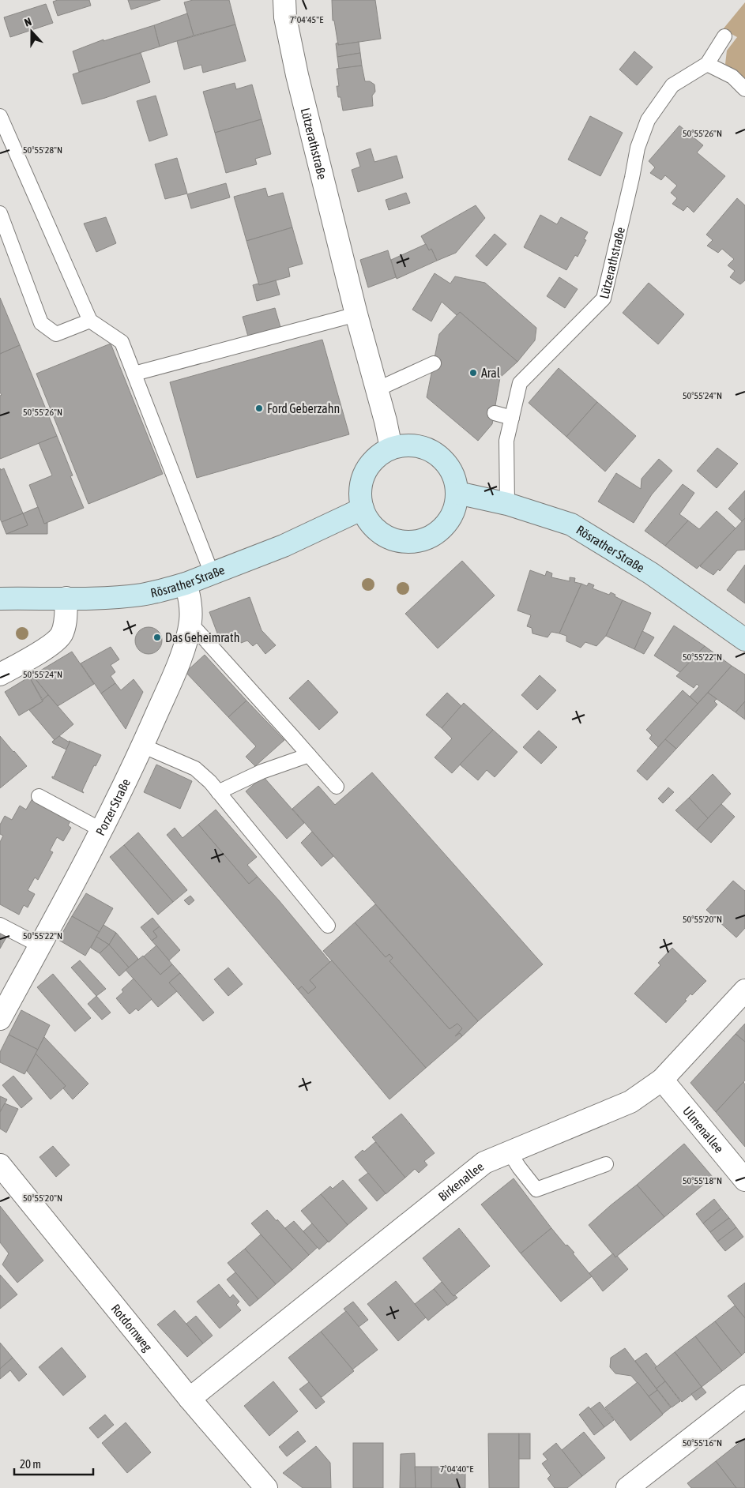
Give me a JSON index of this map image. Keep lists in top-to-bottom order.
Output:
{
  "streets": {
    "main road": ["Rösrather Straße"],
    "street": [
      "Lützerathstraße",
      "Porzer Straße",
      "Ulmenallee",
      "Birkenallee",
      "Rotdornweg"
    ]
  },
  "crossings": [
    ["Lützerathstraße", "Rösrather Straße"],
    ["Rösrather Straße", "Porzer Straße"],
    ["Ulmenallee", "Birkenallee"],
    ["Birkenallee", "Rotdornweg"]
  ],
  "places": ["Aral", "Ford Geberzahn", "Das Geheimrath"],
  "scale_bar": "20 m",
  "north": "top",
  "coordinates": [
    "7°04'45\"E",
    "50°55'26\"N",
    "50°55'28\"N",
    "50°55'24\"N",
    "50°55'22\"N",
    "50°55'20\"N",
    "50°55'18\"N",
    "50°55'16\"N",
    "7°04'40\"E"
  ]
}
